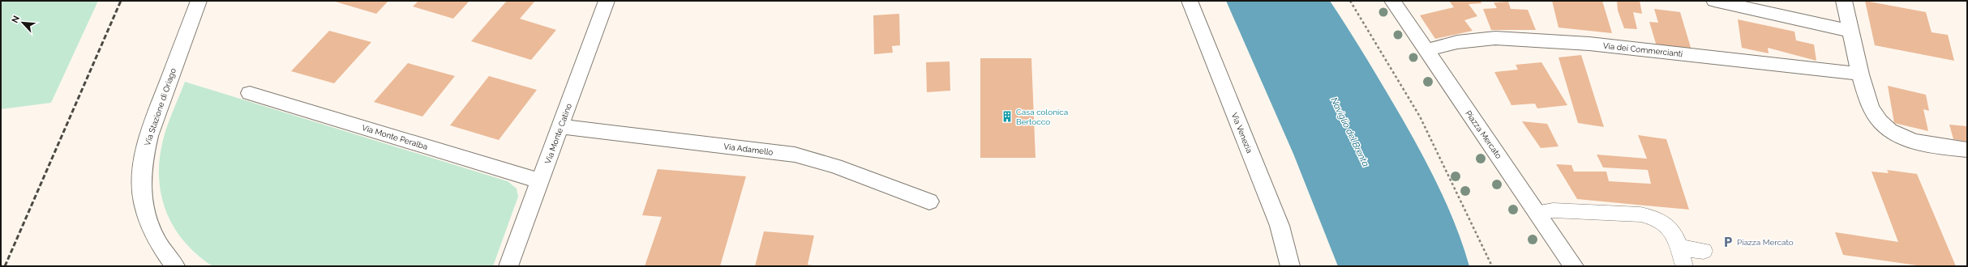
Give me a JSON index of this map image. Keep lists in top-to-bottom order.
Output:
{
  "streets": {
    "street": [
      "Via dei Commercianti",
      "Via Stazione di Oriago",
      "Via Venezia",
      "Via Monte Catino",
      "Piazza Mercato",
      "Via Monte Peralba",
      "Via Adamello"
    ]
  },
  "crossings": [
    ["Via dei Commercianti", "Piazza Mercato"],
    ["Via Monte Catino", "Via Monte Peralba"],
    ["Via Monte Catino", "Via Adamello"]
  ],
  "water": ["Naviglio del Brenta"],
  "places": {
    "building": ["Casa colonica Bertocco"],
    "parking": ["Piazza Mercato"]
  },
  "north": "top left"
}
